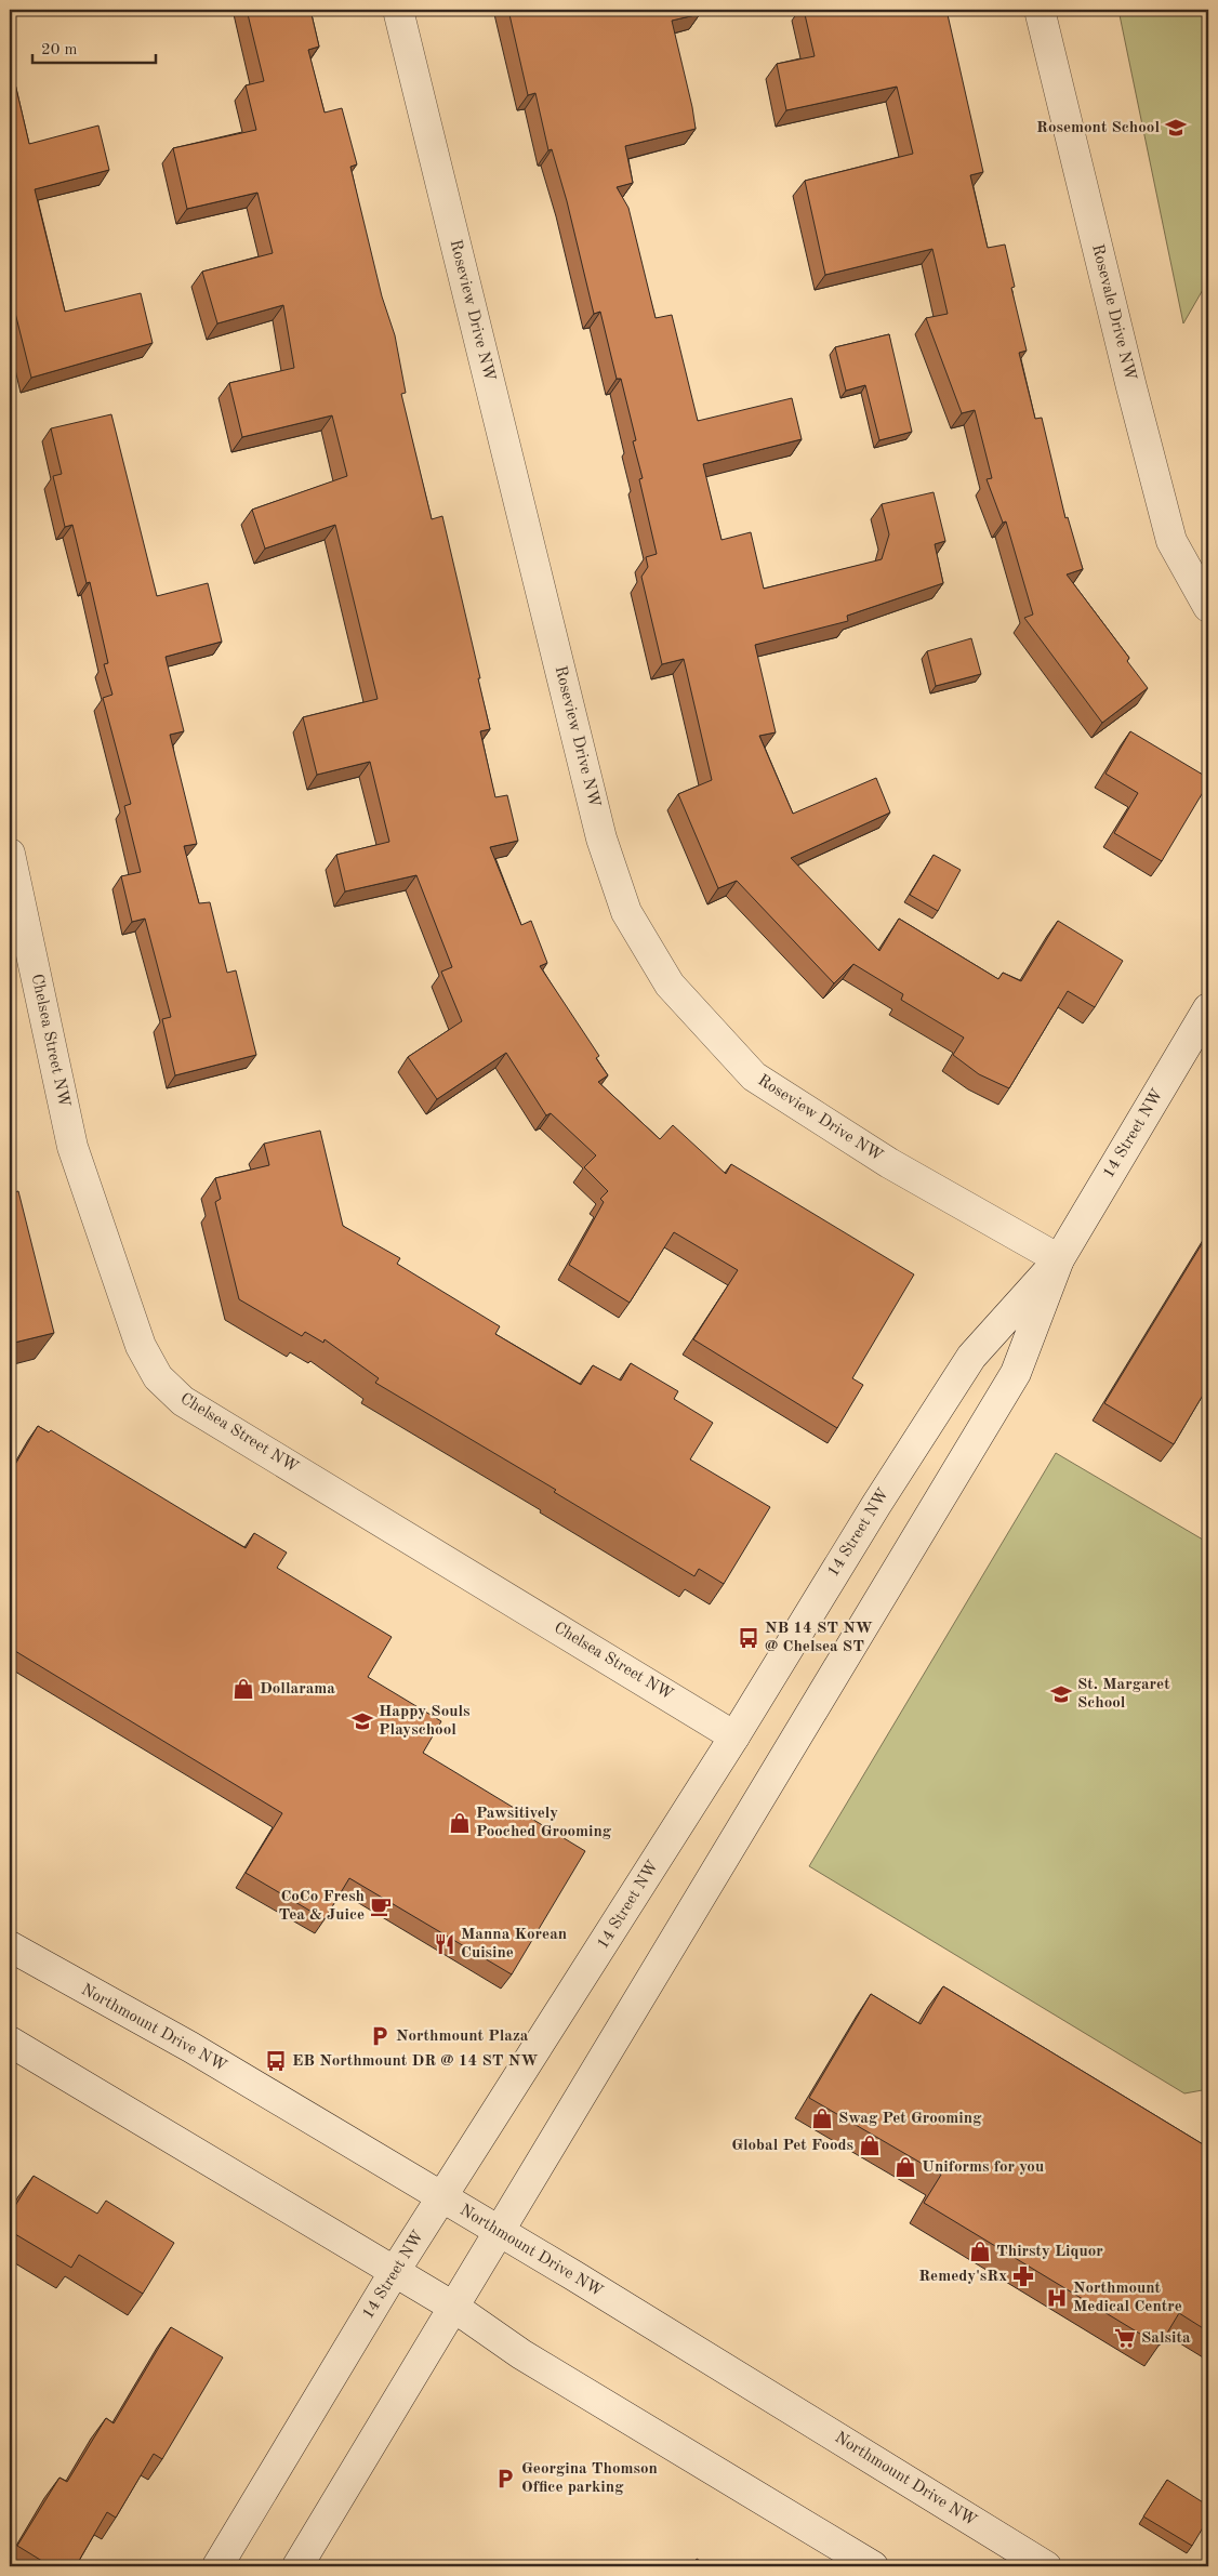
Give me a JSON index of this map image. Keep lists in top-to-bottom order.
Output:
{
  "streets": {
    "street": [
      "Roseview Drive NW",
      "Rosevale Drive NW",
      "Chelsea Street NW",
      "14 Street NW",
      "Northmount Drive NW"
    ]
  },
  "crossings": [
    ["Roseview Drive NW", "14 Street NW"],
    ["Chelsea Street NW", "14 Street NW"],
    ["14 Street NW", "Northmount Drive NW"]
  ],
  "places": {
    "school or university": ["Rosemont School", "St. Margaret School", "Happy Souls Playschool"],
    "bus stop": ["NB 14 ST NW @ Chelsea ST", "EB Northmount DR @ 14 ST NW"],
    "shop": [
      "Dollarama",
      "Pawsitively Pooched Grooming",
      "Swag Pet Grooming",
      "Global Pet Foods",
      "Uniforms for you",
      "Thirsty Liquor"
    ],
    "cafe": ["CoCo Fresh Tea & Juice"],
    "restaurant": ["Manna Korean Cuisine"],
    "parking": ["Northmount Plaza", "Georgina Thomson Office parking"],
    "pharmacy": ["Remedy'sRx"],
    "hospital": ["Northmount Medical Centre"],
    "supermarket": ["Salsita"]
  },
  "scale_bar": "20 m"
}
